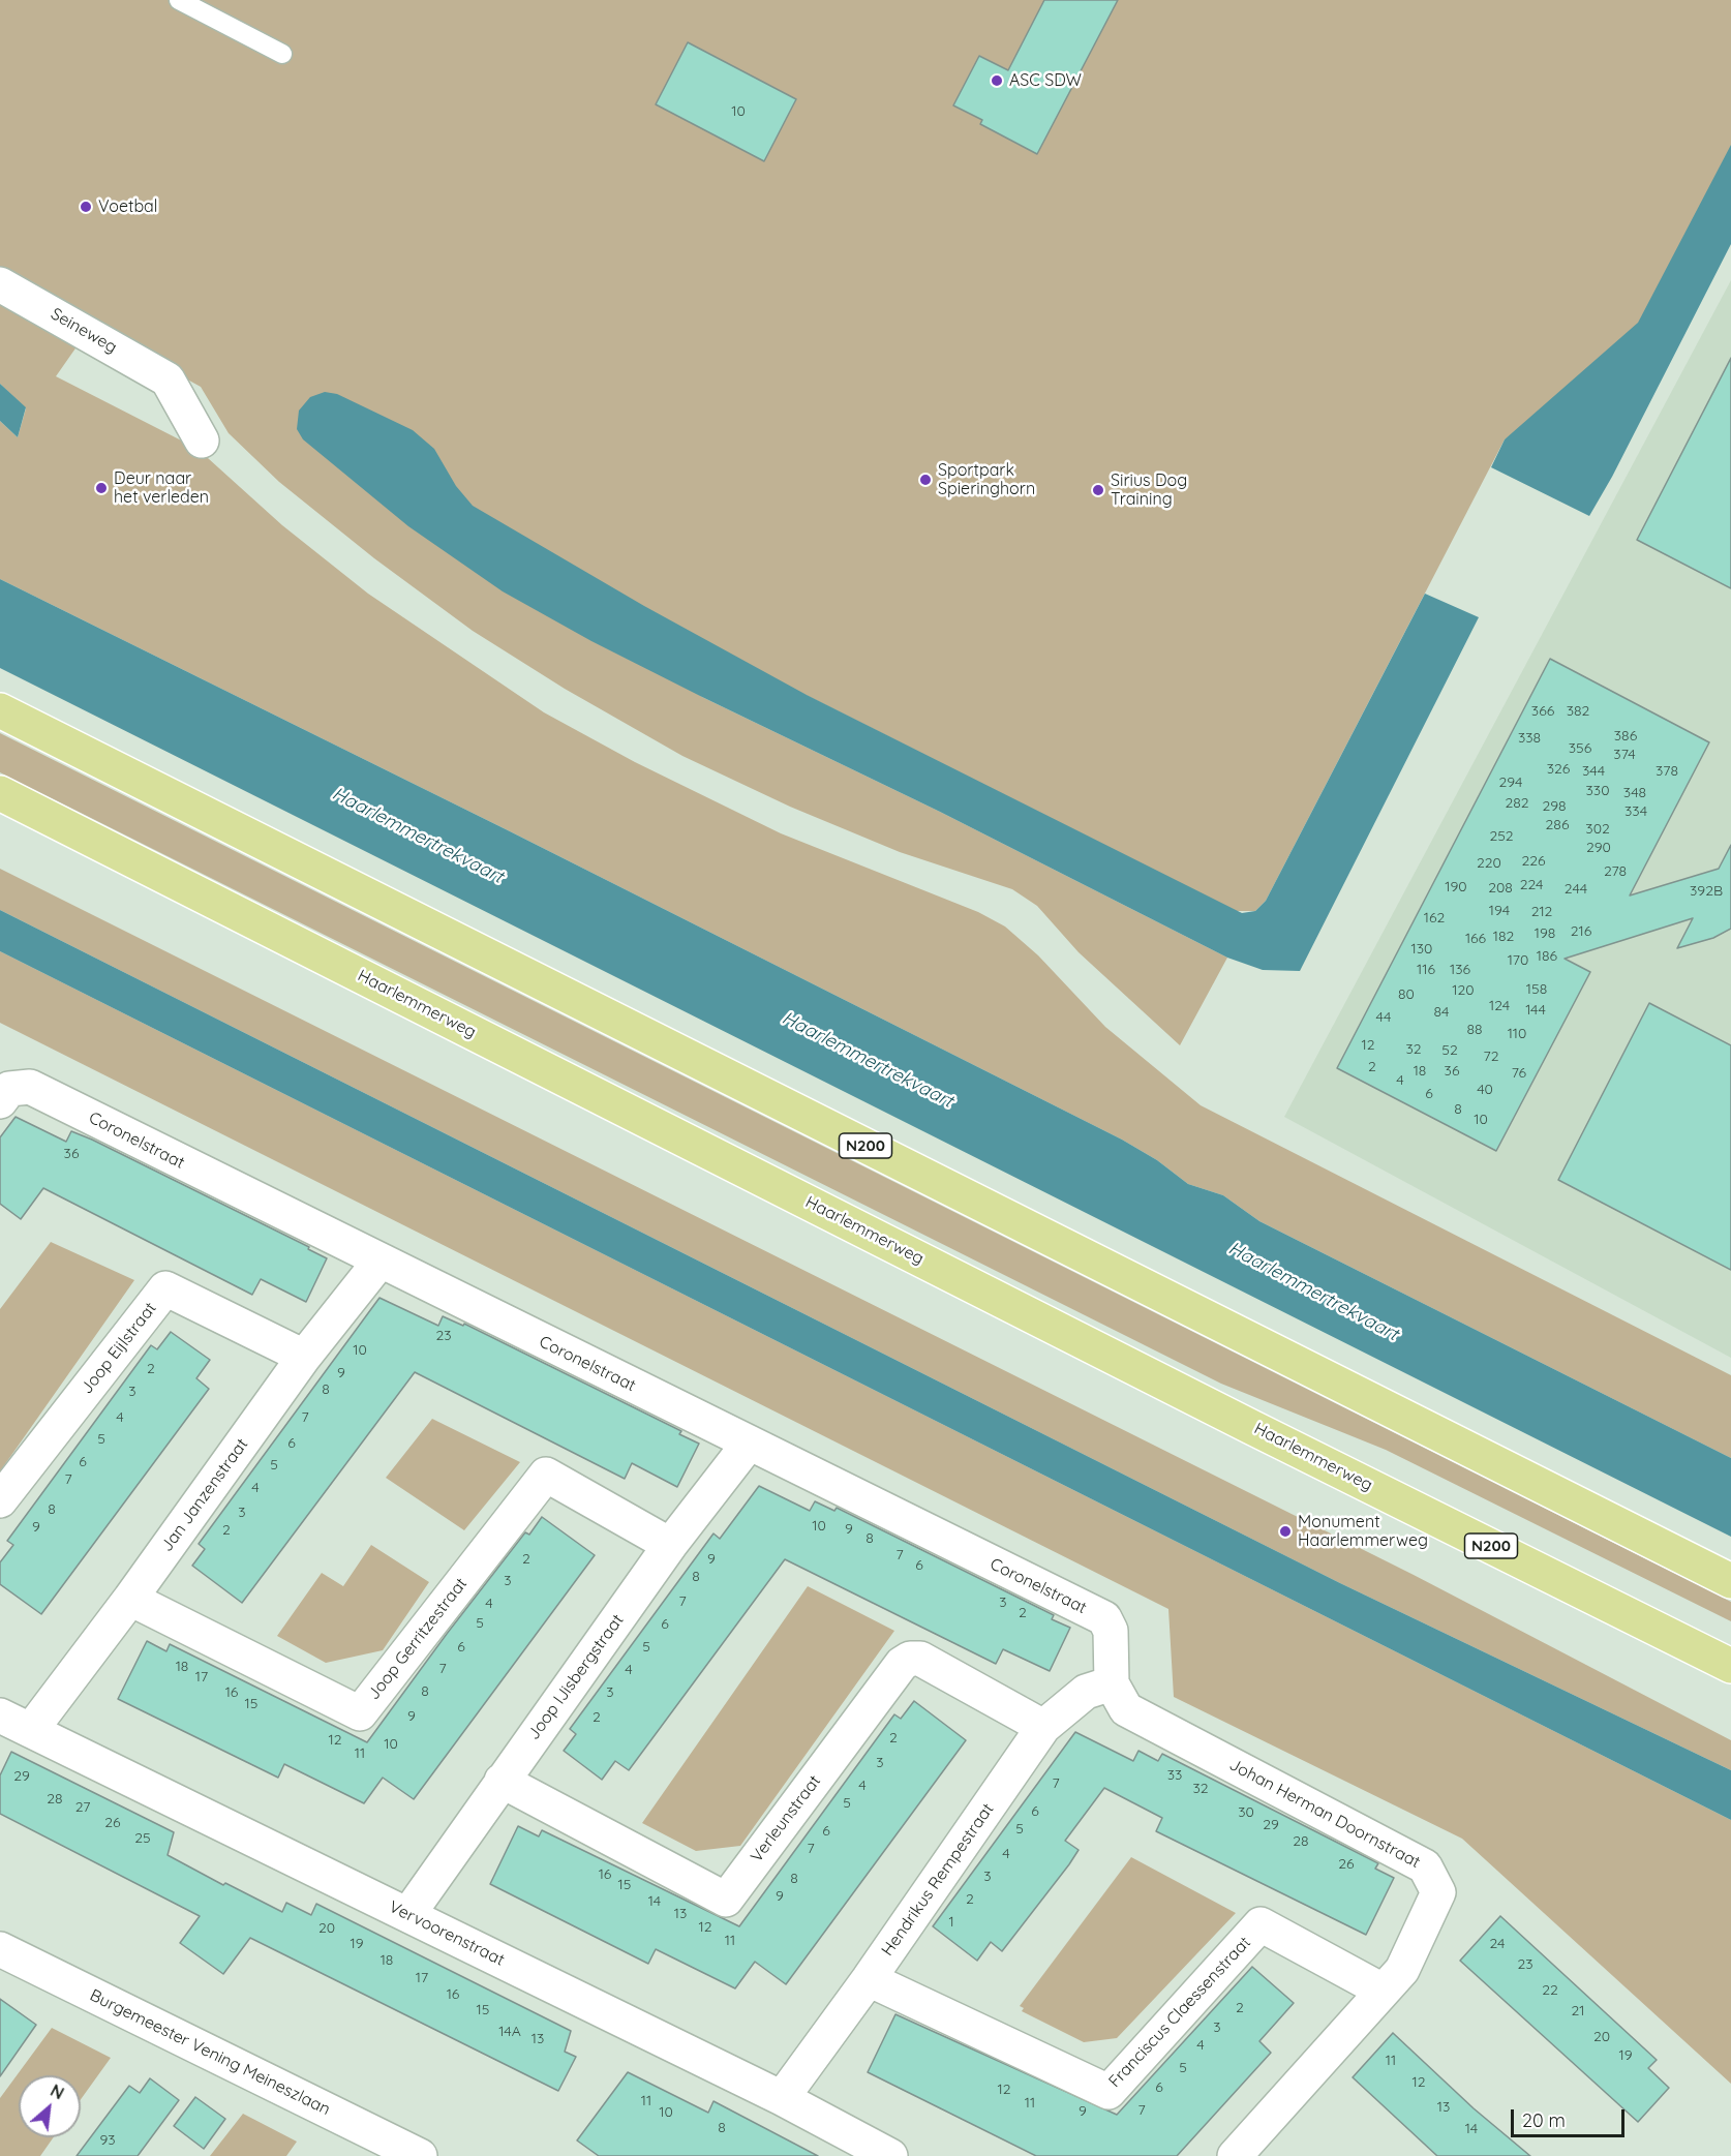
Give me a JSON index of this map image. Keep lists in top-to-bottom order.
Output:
{
  "streets": {
    "main road": ["Haarlemmerweg", "N200"],
    "street": [
      "Seineweg",
      "Coronelstraat",
      "Joop Eijlstraat",
      "Jan Janzenstraat",
      "Joop Gerritzestraat",
      "Joop IJisbergstraat",
      "Johan Herman Doornstraat",
      "Verleunstraat",
      "Hendrikus Rempestraat",
      "Vervoorenstraat",
      "Franciscus Claessenstraat",
      "Burgemeester Vening Meineszlaan"
    ]
  },
  "crossings": [
    ["Coronelstraat", "Jan Janzenstraat"],
    ["Coronelstraat", "Joop IJisbergstraat"],
    ["Coronelstraat", "Johan Herman Doornstraat"],
    ["Coronelstraat", "Hendrikus Rempestraat"],
    ["Joop Eijlstraat", "Jan Janzenstraat"],
    ["Jan Janzenstraat", "Joop Gerritzestraat"],
    ["Jan Janzenstraat", "Vervoorenstraat"],
    ["Joop Gerritzestraat", "Joop IJisbergstraat"],
    ["Joop IJisbergstraat", "Verleunstraat"],
    ["Joop IJisbergstraat", "Vervoorenstraat"],
    ["Johan Herman Doornstraat", "Hendrikus Rempestraat"],
    ["Johan Herman Doornstraat", "Franciscus Claessenstraat"],
    ["Verleunstraat", "Hendrikus Rempestraat"],
    ["Hendrikus Rempestraat", "Vervoorenstraat"],
    ["Hendrikus Rempestraat", "Franciscus Claessenstraat"]
  ],
  "water": ["Haarlemmertrekvaart"],
  "places": [
    "ASC SDW",
    "Voetbal",
    "Sportpark Spieringhorn",
    "Deur naar het verleden",
    "Sirius Dog Training",
    "Monument Haarlemmerweg"
  ],
  "house_numbers": [
    "10",
    "366",
    "382",
    "386",
    "338",
    "356",
    "374",
    "326",
    "344",
    "378",
    "294",
    "330",
    "348",
    "282",
    "298",
    "334",
    "286",
    "302",
    "252",
    "290",
    "226",
    "220",
    "278",
    "224",
    "190",
    "208",
    "244",
    "392B",
    "194",
    "212",
    "162",
    "216",
    "198",
    "182",
    "166",
    "130",
    "186",
    "170",
    "116",
    "136",
    "158",
    "120",
    "80",
    "124",
    "144",
    "84",
    "44",
    "88",
    "110",
    "12",
    "32",
    "52",
    "72",
    "2",
    "18",
    "36",
    "76",
    "4",
    "40",
    "6",
    "8",
    "10",
    "36",
    "23",
    "10",
    "2",
    "9",
    "8",
    "3",
    "4",
    "7",
    "5",
    "6",
    "6",
    "5",
    "7",
    "4",
    "8",
    "3",
    "10",
    "9",
    "9",
    "2",
    "8",
    "7",
    "2",
    "9",
    "6",
    "8",
    "3",
    "7",
    "3",
    "4",
    "2",
    "5",
    "6",
    "6",
    "5",
    "18",
    "7",
    "4",
    "17",
    "8",
    "16",
    "3",
    "15",
    "9",
    "2",
    "2",
    "12",
    "10",
    "11",
    "3",
    "33",
    "29",
    "7",
    "4",
    "32",
    "28",
    "5",
    "27",
    "6",
    "30",
    "26",
    "29",
    "5",
    "6",
    "25",
    "28",
    "7",
    "4",
    "26",
    "16",
    "3",
    "8",
    "15",
    "9",
    "2",
    "14",
    "13",
    "1",
    "12",
    "20",
    "11",
    "19",
    "24",
    "18",
    "23",
    "17",
    "22",
    "16",
    "2",
    "15",
    "21",
    "3",
    "14A",
    "20",
    "13",
    "4",
    "19",
    "11",
    "5",
    "12",
    "6",
    "12",
    "11",
    "11",
    "13",
    "7",
    "9",
    "10",
    "8",
    "14",
    "93"
  ],
  "scale_bar": "20 m",
  "north": "top right"
}
